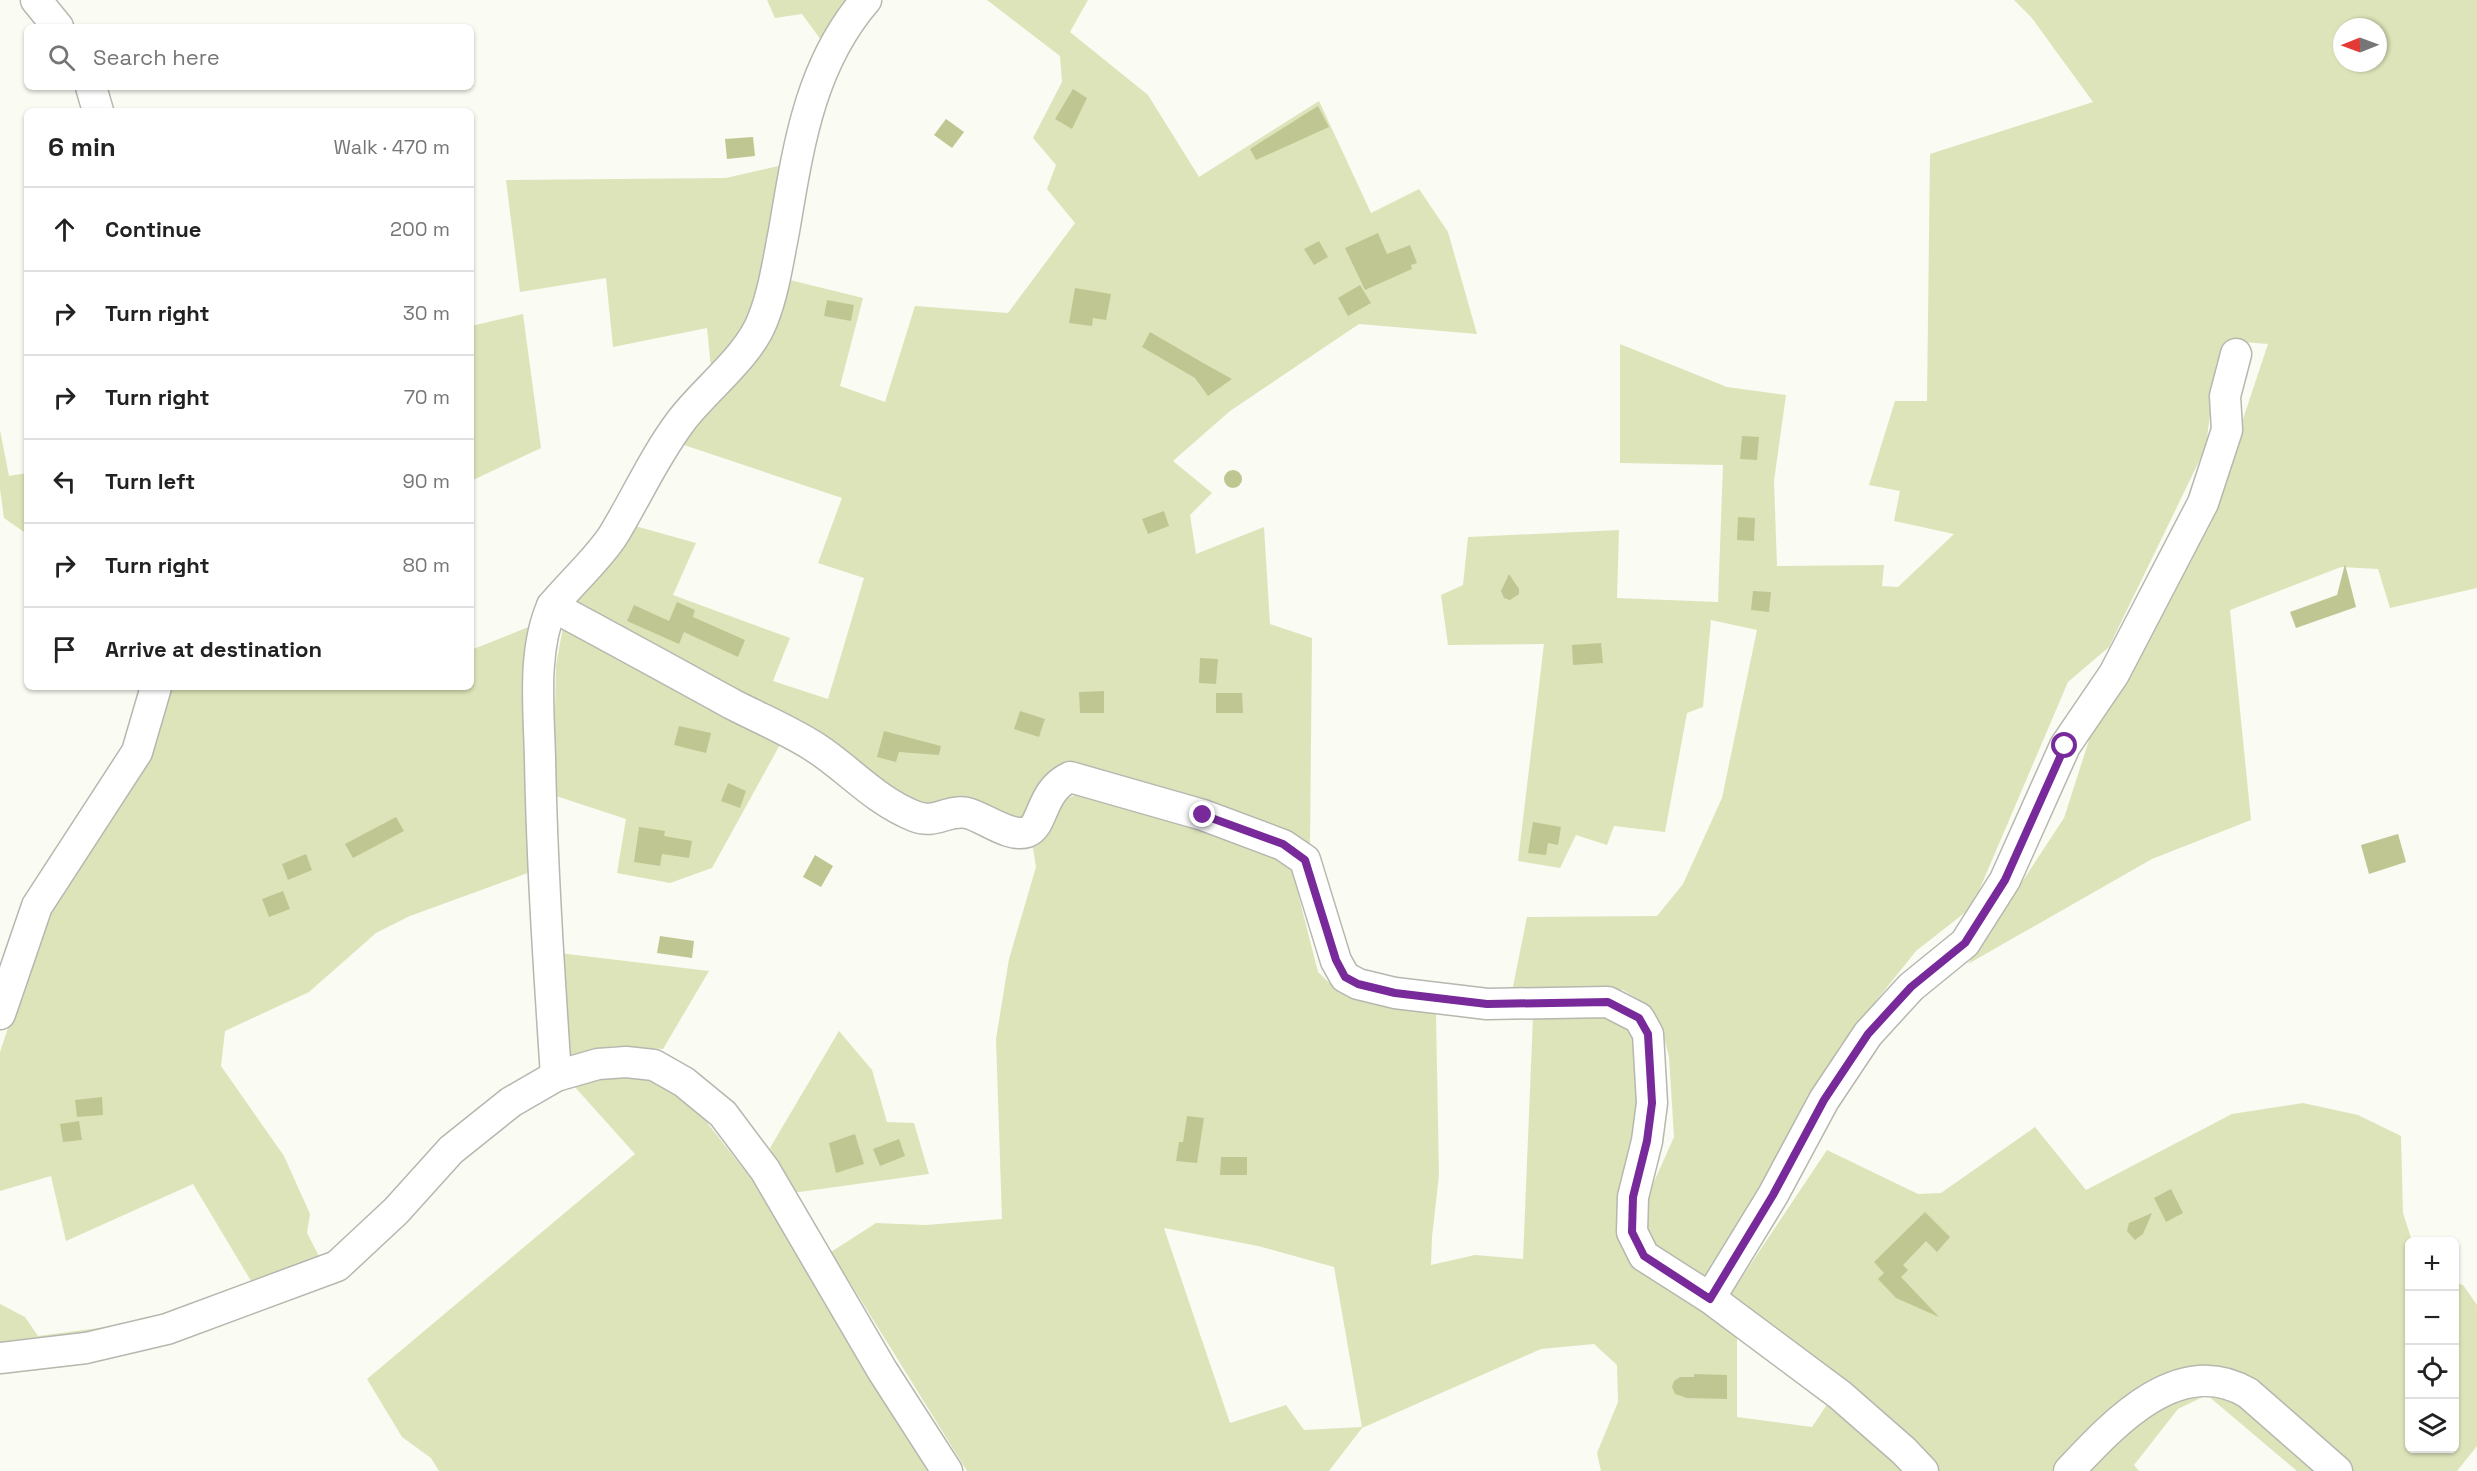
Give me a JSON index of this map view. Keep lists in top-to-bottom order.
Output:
{
  "north": "left",
  "page": {
    "search": "Search here",
    "heading": ["6 min", "Walk · 470 m"],
    "list": [
      ["Continue", "200 m"],
      ["Turn right", "30 m"],
      ["Turn right", "70 m"],
      ["Turn left", "90 m"],
      ["Turn right", "80 m"],
      "Arrive at destination"
    ],
    "map_buttons": ["+", "−"]
  }
}
